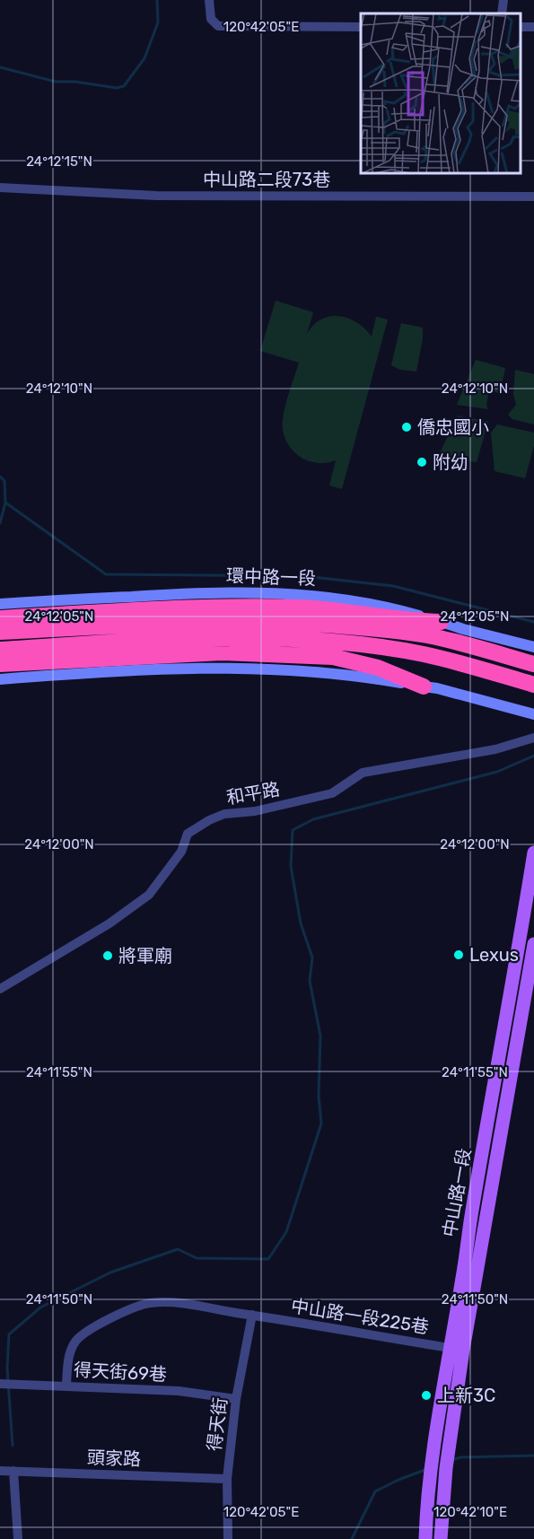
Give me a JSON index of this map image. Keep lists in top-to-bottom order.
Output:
{
  "streets": {
    "main road": ["中山路一段"],
    "street": [
      "中山路二段73巷",
      "環中路一段",
      "和平路",
      "中山路一段225巷",
      "得天街69巷",
      "得天街",
      "頭家路"
    ]
  },
  "crossings": [
    ["中山路一段", "中山路一段225巷"],
    ["中山路一段225巷", "得天街69巷"],
    ["中山路一段225巷", "得天街"],
    ["得天街69巷", "得天街"],
    ["得天街", "頭家路"]
  ],
  "places": [
    "僑忠國小",
    "附幼",
    "Lexus",
    "將軍廟",
    "上新3C"
  ],
  "coordinates": [
    "120°42'05\"E",
    "24°12'15\"N",
    "24°12'10\"N",
    "24°12'05\"N",
    "24°12'00\"N",
    "24°11'55\"N",
    "24°11'50\"N",
    "120°42'10\"E"
  ]
}
